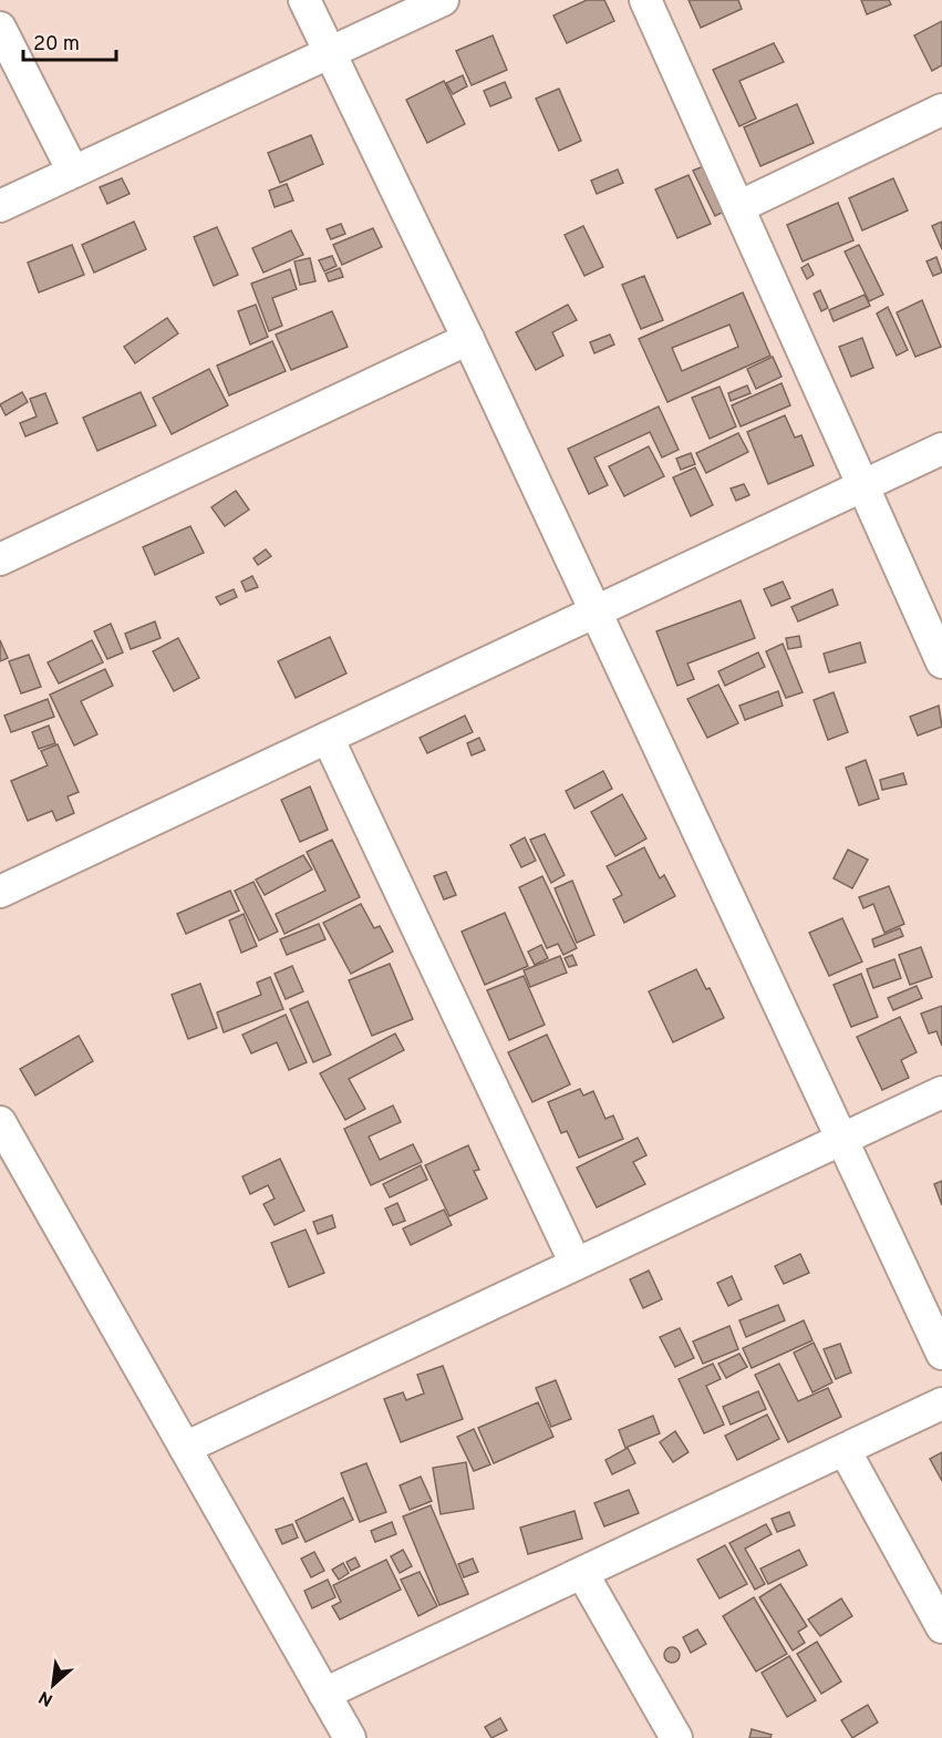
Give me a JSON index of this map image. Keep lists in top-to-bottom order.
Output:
{
  "scale_bar": "20 m",
  "north": "bottom left"
}
